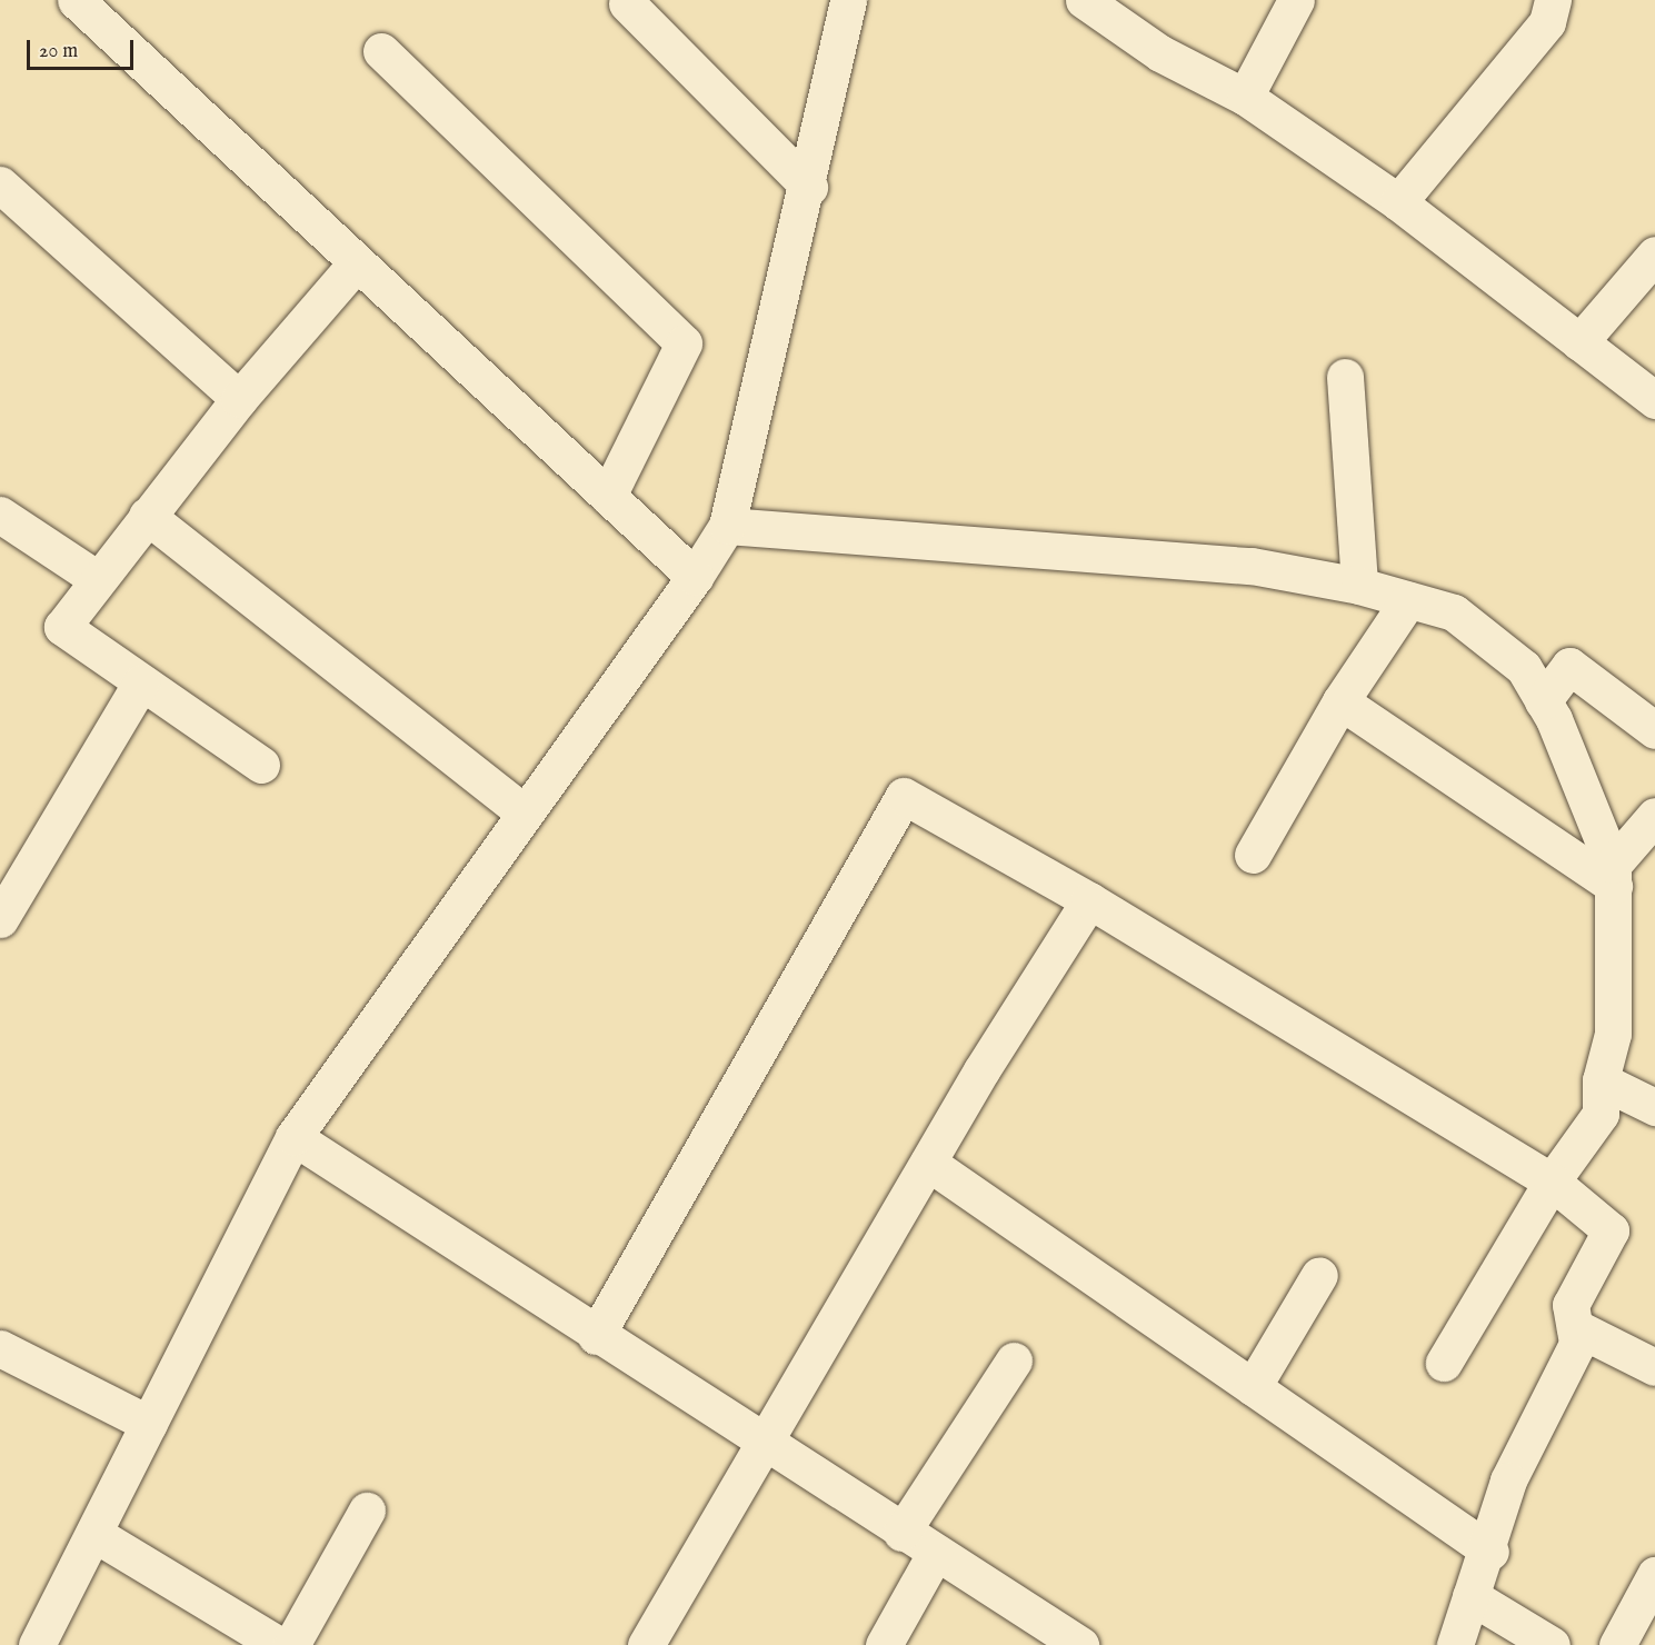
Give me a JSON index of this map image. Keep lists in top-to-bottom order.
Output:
{
  "scale_bar": "20 m"
}
